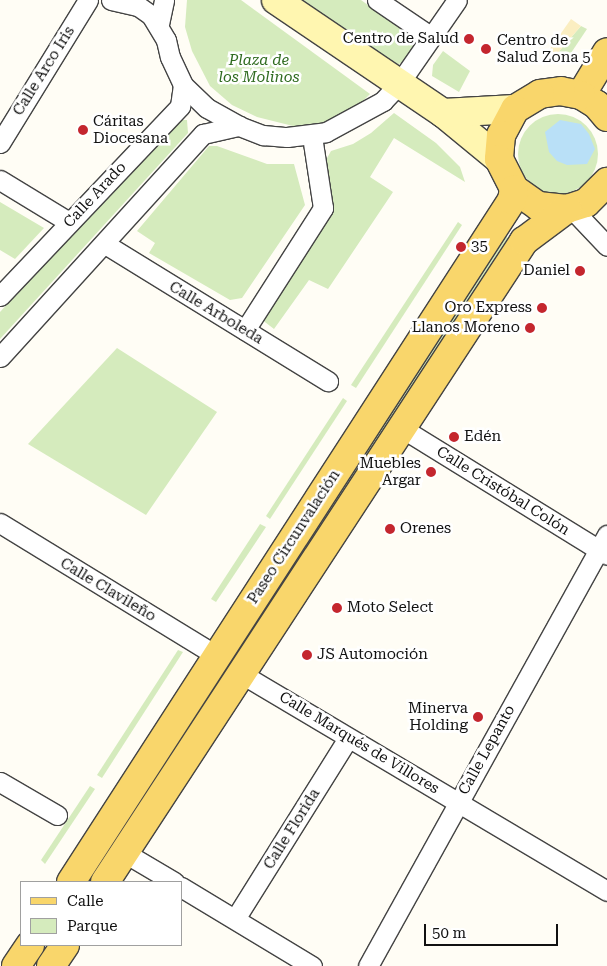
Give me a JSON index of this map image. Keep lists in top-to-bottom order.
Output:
{
  "streets": {
    "main road": ["Paseo Circunvalación"],
    "street": [
      "Calle Arco Iris",
      "Calle Arado",
      "Calle Arboleda",
      "Calle Cristóbal Colón",
      "Calle Clavileño",
      "Calle Marqués de Villores",
      "Calle Lepanto",
      "Calle Florida"
    ]
  },
  "crossings": [
    ["Calle Cristóbal Colón", "Paseo Circunvalación"],
    ["Calle Cristóbal Colón", "Calle Lepanto"],
    ["Paseo Circunvalación", "Calle Clavileño"],
    ["Paseo Circunvalación", "Calle Marqués de Villores"],
    ["Calle Marqués de Villores", "Calle Lepanto"],
    ["Calle Marqués de Villores", "Calle Florida"]
  ],
  "parks": ["Plaza de los Molinos"],
  "places": [
    "Centro de Salud",
    "Centro de Salud Zona 5",
    "Cáritas Diocesana",
    "35",
    "Daniel",
    "Oro Express",
    "Llanos Moreno",
    "Edén",
    "Muebles Argar",
    "Orenes",
    "Moto Select",
    "JS Automoción",
    "Minerva Holding"
  ],
  "legend": ["Calle", "Parque"],
  "scale_bar": "50 m"
}
